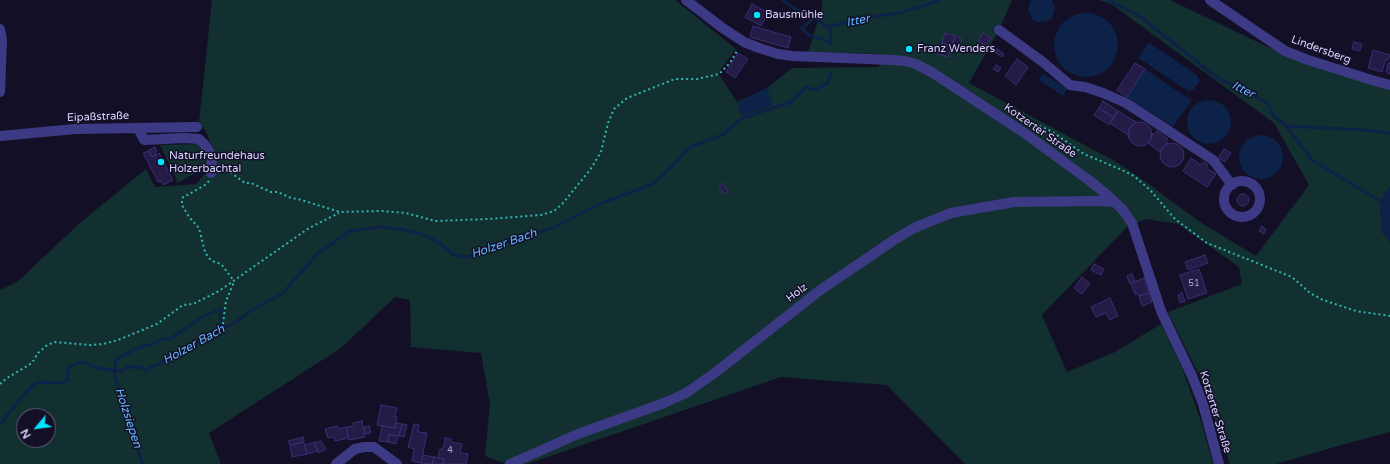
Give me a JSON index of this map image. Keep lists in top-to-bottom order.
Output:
{
  "streets": {
    "street": [
      "Lindersberg",
      "Eipaßstraße",
      "Kotzerter Straße",
      "Holz"
    ]
  },
  "crossings": [
    ["Kotzerter Straße", "Holz"]
  ],
  "water": ["Itter", "Holzer Bach", "Holzsiepen"],
  "places": ["Bausmühle", "Franz Wenders", "Naturfreundehaus Holzerbachtal"],
  "house_numbers": ["51", "4"],
  "north": "bottom left"
}
